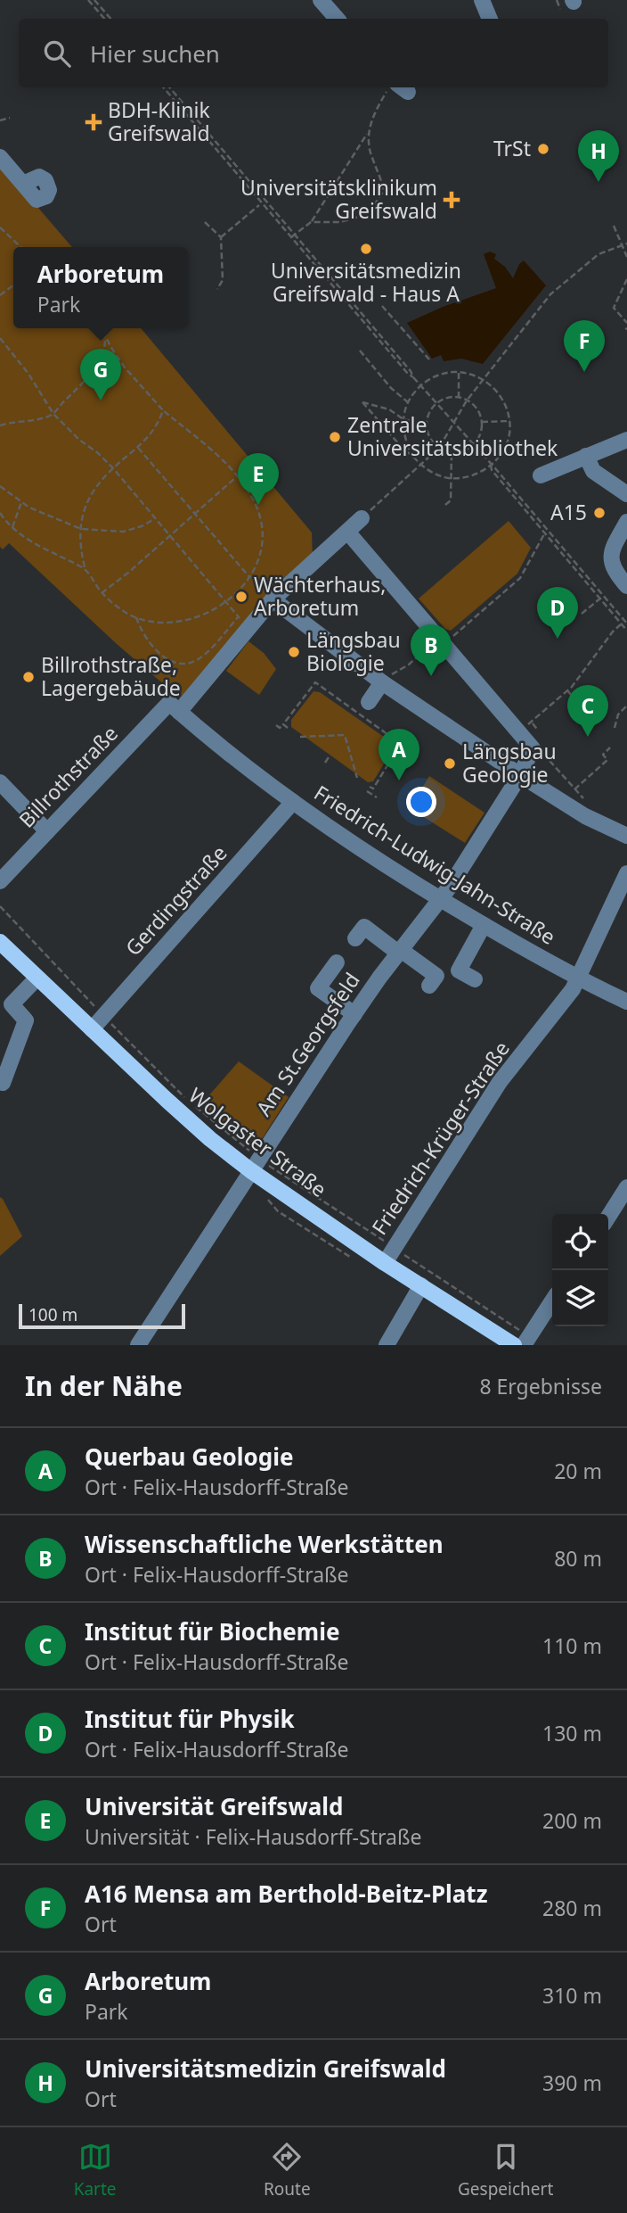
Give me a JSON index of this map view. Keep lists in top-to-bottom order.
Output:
{
  "streets": {
    "main road": ["Wolgaster Straße"],
    "street": [
      "Billrothstraße",
      "Friedrich-Ludwig-Jahn-Straße",
      "Gerdingstraße",
      "Am St.Georgsfeld",
      "Friedrich-Krüger-Straße"
    ]
  },
  "crossings": [
    ["Billrothstraße", "Friedrich-Ludwig-Jahn-Straße"],
    ["Friedrich-Ludwig-Jahn-Straße", "Gerdingstraße"],
    ["Friedrich-Ludwig-Jahn-Straße", "Am St.Georgsfeld"],
    ["Friedrich-Ludwig-Jahn-Straße", "Friedrich-Krüger-Straße"],
    ["Gerdingstraße", "Wolgaster Straße"],
    ["Am St.Georgsfeld", "Wolgaster Straße"],
    ["Friedrich-Krüger-Straße", "Wolgaster Straße"]
  ],
  "places": {
    "health": ["BDH-Klinik Greifswald", "Universitätsklinikum Greifswald"],
    "other": [
      "TrSt",
      "Universitätsmedizin Greifswald - Haus A",
      "Zentrale Universitätsbibliothek",
      "A15",
      "Wächterhaus, Arboretum",
      "Längsbau Biologie",
      "Billrothstraße, Lagergebäude",
      "Längsbau Geologie"
    ]
  },
  "scale_bar": "100 m",
  "page": {
    "search": "Hier suchen",
    "pins": [
      "H",
      "F",
      "G",
      "E",
      "D",
      "B",
      "C",
      "A"
    ],
    "popup": ["Arboretum", "Park"],
    "scale": "100 m",
    "heading": ["In der Nähe", "8 Ergebnisse"],
    "list": [
      {
        "mark": "A",
        "name": "Querbau Geologie",
        "note": "Ort · Felix-Hausdorff-Straße",
        "value": "20 m"
      },
      {
        "mark": "B",
        "name": "Wissenschaftliche Werkstätten",
        "note": "Ort · Felix-Hausdorff-Straße",
        "value": "80 m"
      },
      {
        "mark": "C",
        "name": "Institut für Biochemie",
        "note": "Ort · Felix-Hausdorff-Straße",
        "value": "110 m"
      },
      {
        "mark": "D",
        "name": "Institut für Physik",
        "note": "Ort · Felix-Hausdorff-Straße",
        "value": "130 m"
      },
      {
        "mark": "E",
        "name": "Universität Greifswald",
        "note": "Universität · Felix-Hausdorff-Straße",
        "value": "200 m"
      },
      {
        "mark": "F",
        "name": "A16 Mensa am Berthold-Beitz-Platz",
        "note": "Ort",
        "value": "280 m"
      },
      {
        "mark": "G",
        "name": "Arboretum",
        "note": "Park",
        "value": "310 m"
      },
      {
        "mark": "H",
        "name": "Universitätsmedizin Greifswald",
        "note": "Ort",
        "value": "390 m"
      }
    ],
    "nav": ["Karte", "Route", "Gespeichert"]
  }
}
